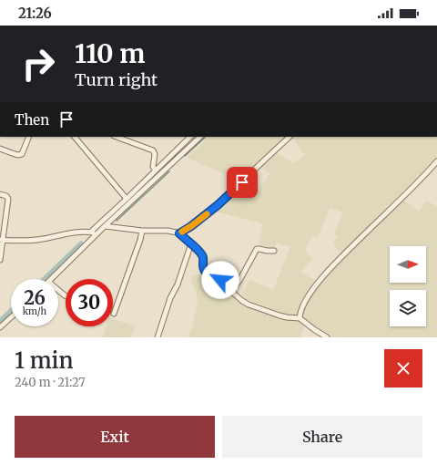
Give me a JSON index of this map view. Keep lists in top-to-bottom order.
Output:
{
  "north": "right",
  "page": {
    "status": "21:26",
    "turn": ["110 m", "Turn right"],
    "then": "Then",
    "speed": "26 km/h",
    "limit": "30",
    "heading": ["1 min", "240 m · 21:27"],
    "buttons": ["Exit", "Share"]
  }
}
